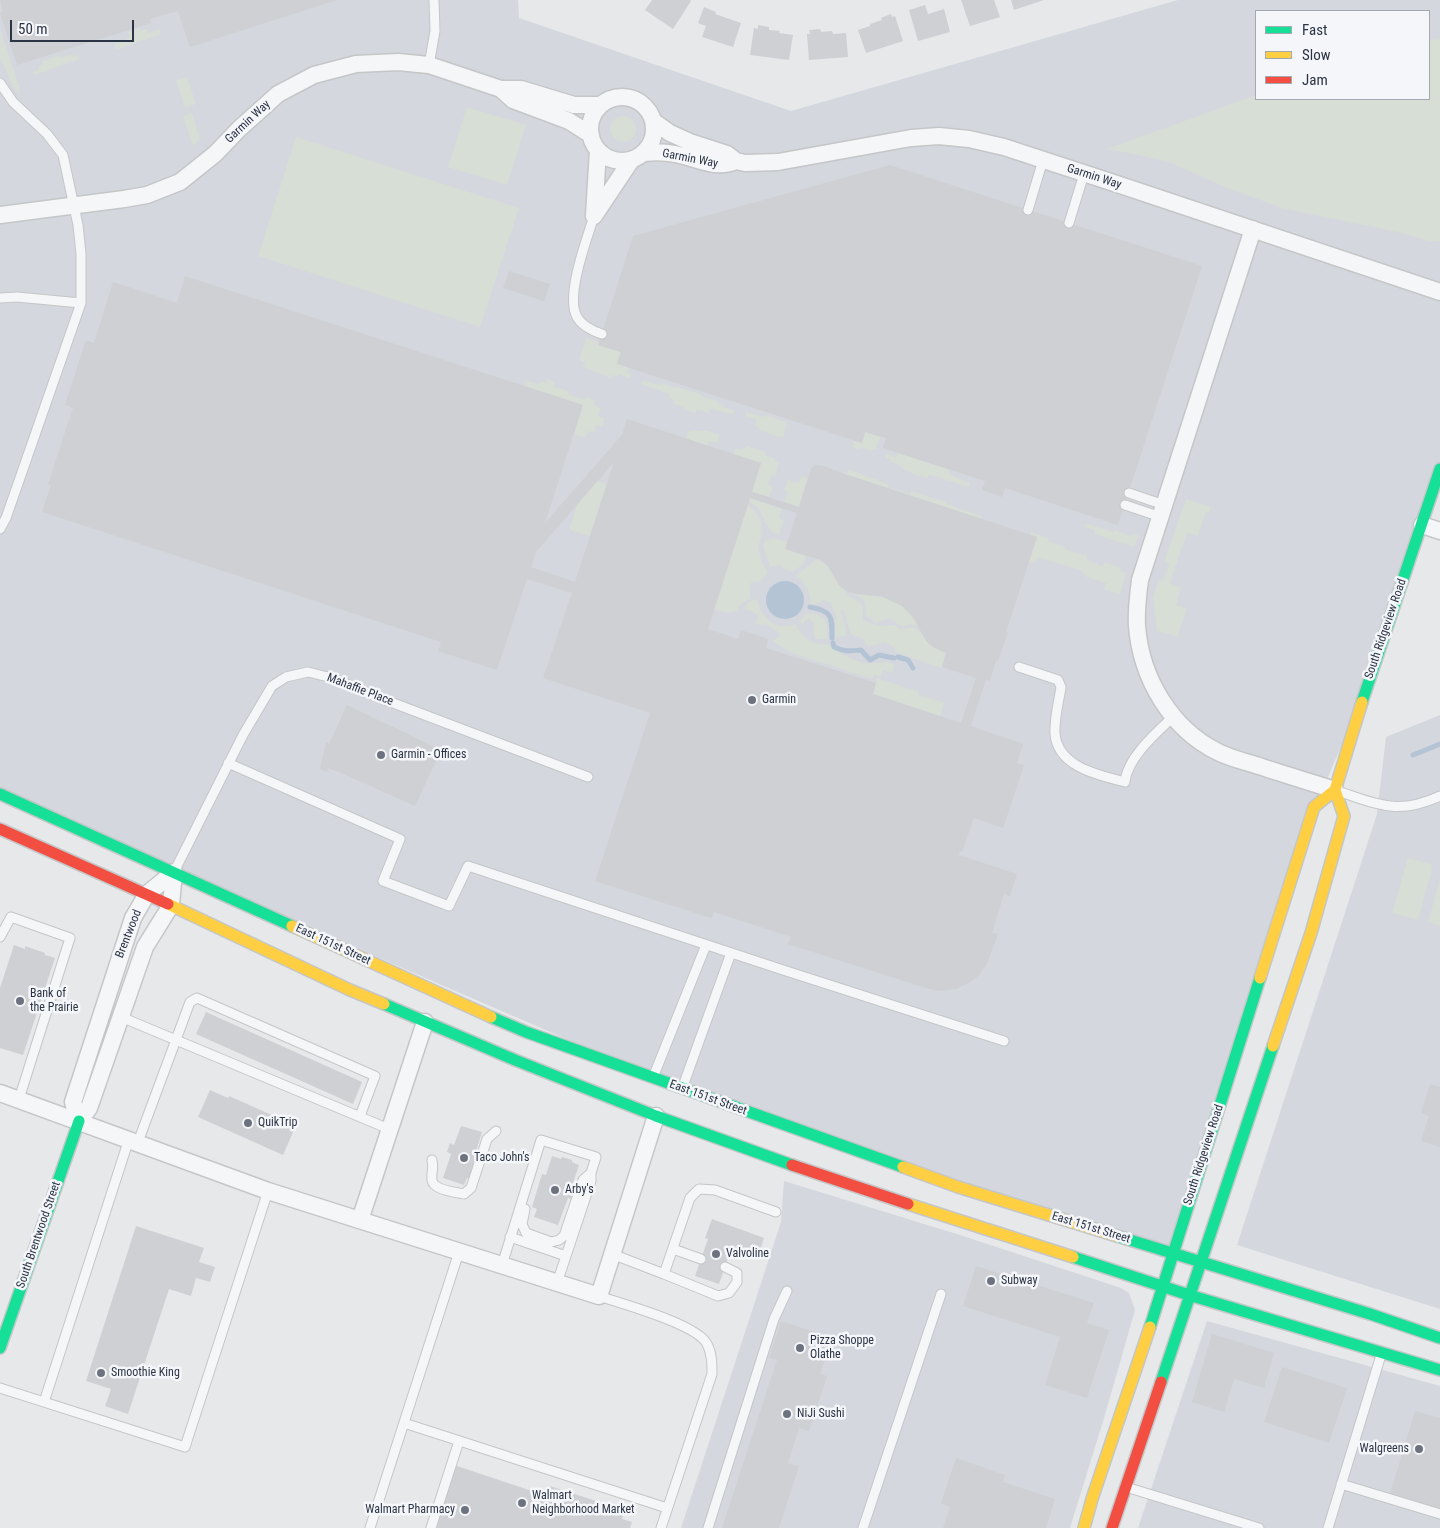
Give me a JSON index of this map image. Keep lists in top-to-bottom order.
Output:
{
  "streets": {
    "main road": ["South Ridgeview Road", "East 151st Street", "South Brentwood Street"],
    "street": ["Garmin Way", "Brentwood"],
    "lane": ["Mahaffie Place"]
  },
  "crossings": [
    ["South Ridgeview Road", "East 151st Street"],
    ["Mahaffie Place", "Brentwood"],
    ["Mahaffie Place", "East 151st Street"],
    ["Brentwood", "East 151st Street"],
    ["Brentwood", "South Brentwood Street"]
  ],
  "places": [
    "Garmin",
    "Garmin - Offices",
    "Bank of the Prairie",
    "QuikTrip",
    "Taco John's",
    "Arby's",
    "Valvoline",
    "Subway",
    "Pizza Shoppe Olathe",
    "Smoothie King",
    "NiJi Sushi",
    "Walgreens",
    "Walmart Neighborhood Market",
    "Walmart Pharmacy"
  ],
  "legend": ["Fast", "Slow", "Jam"],
  "scale_bar": "50 m"
}
